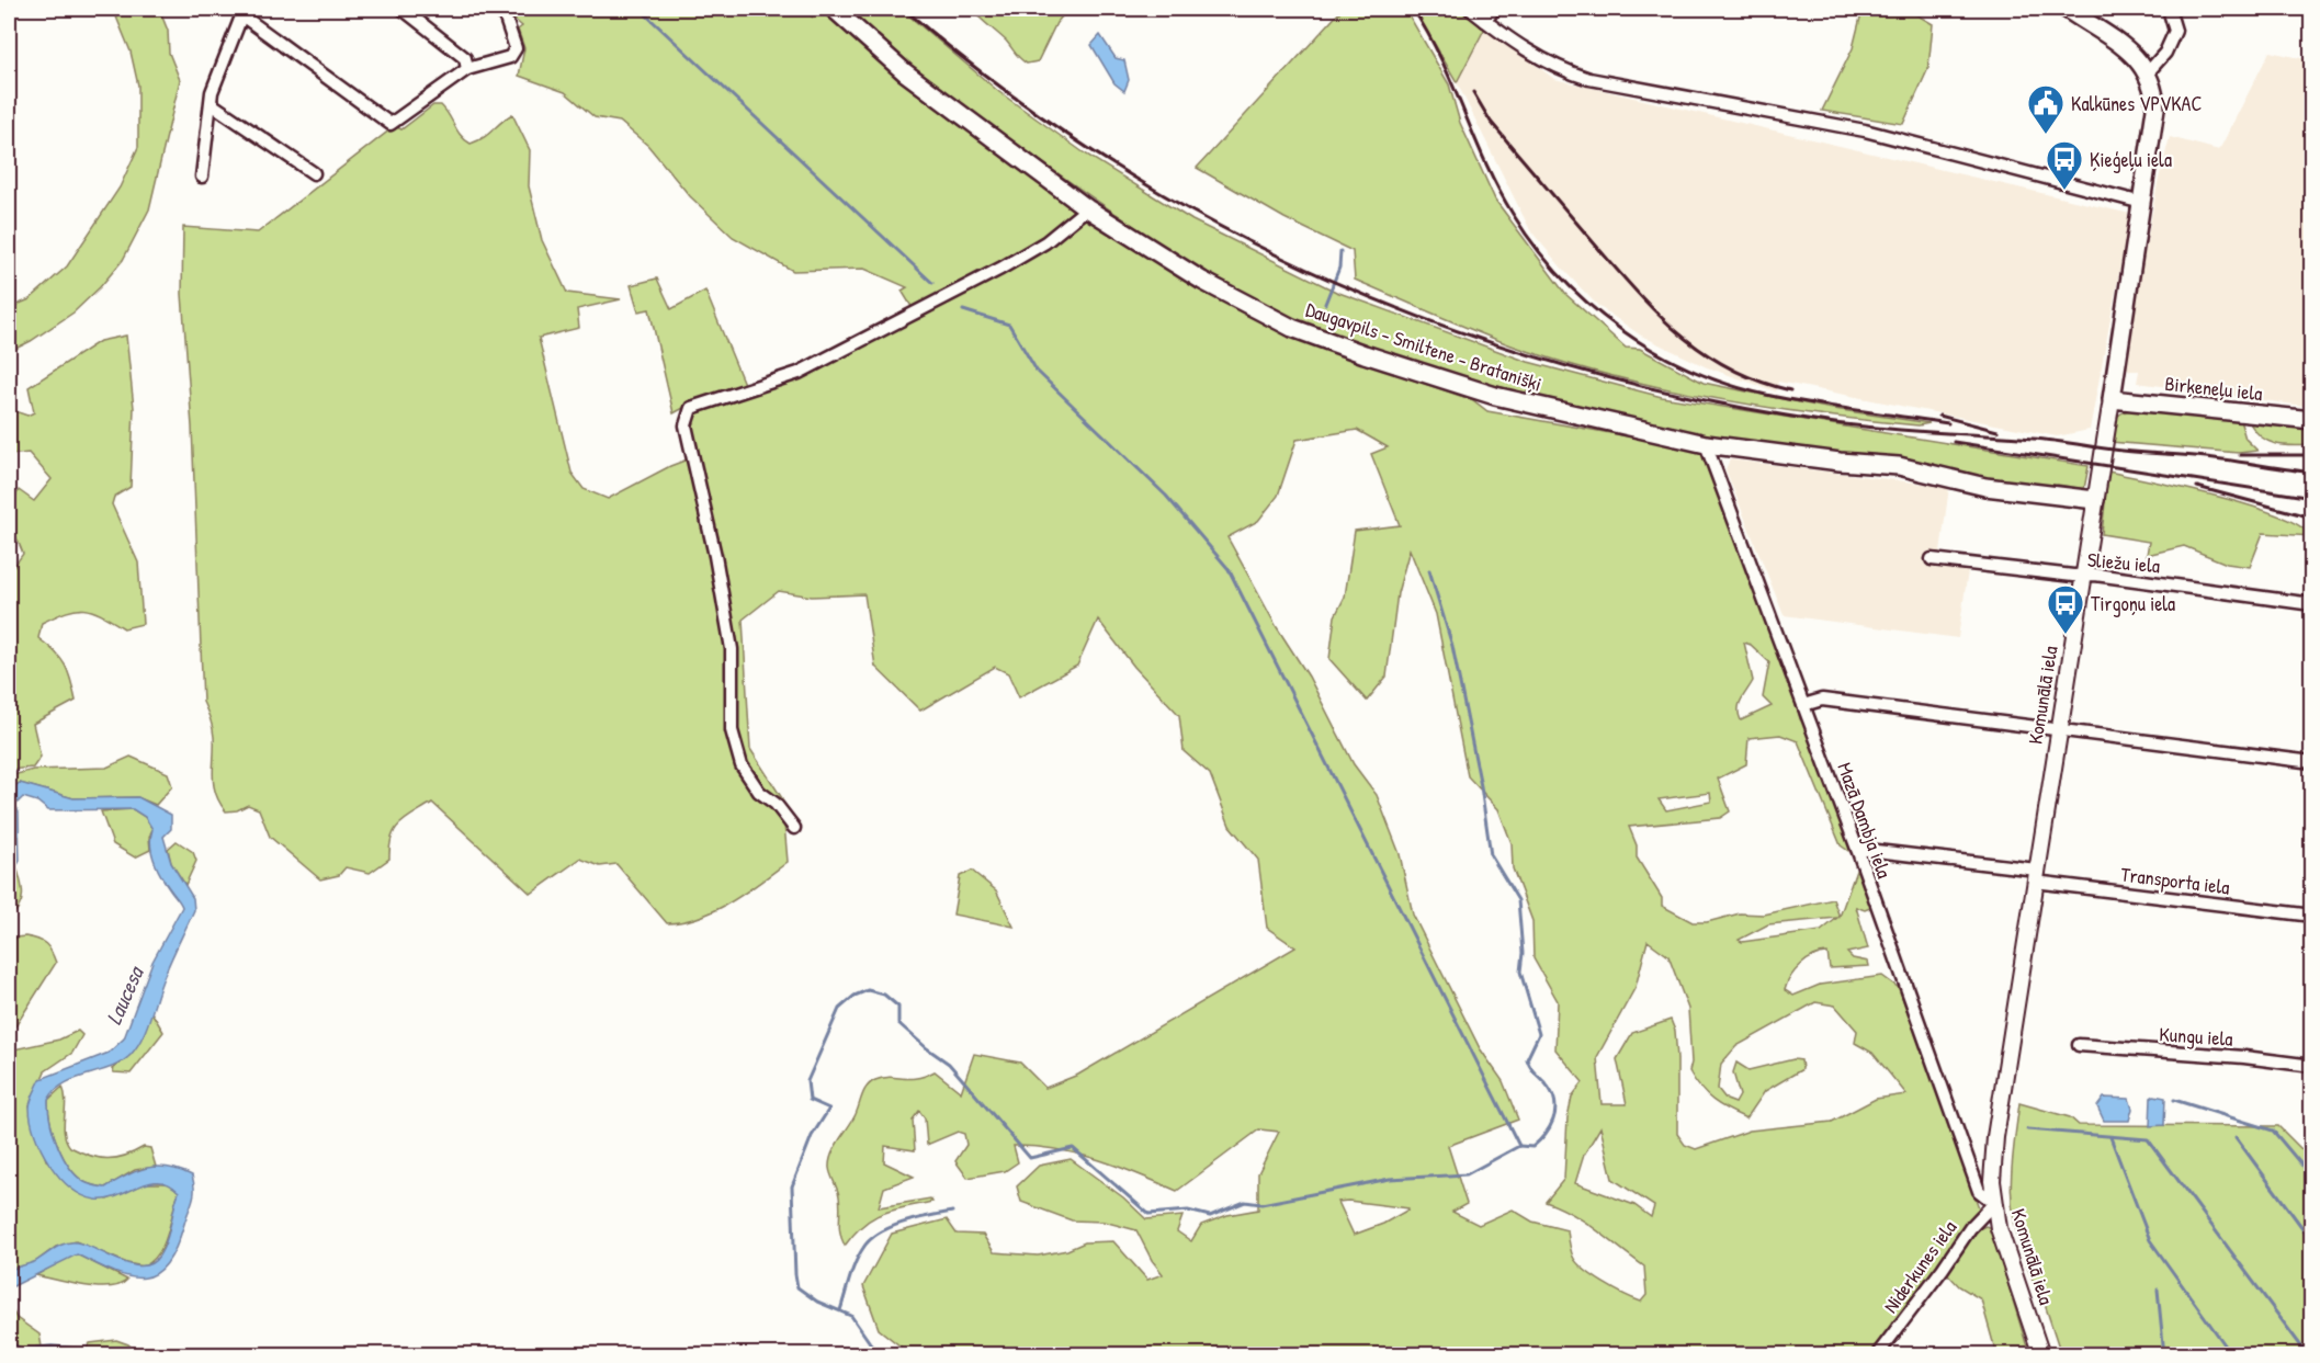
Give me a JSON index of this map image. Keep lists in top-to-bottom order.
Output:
{
  "streets": {
    "main road": ["Daugavpils - Smiltene - Bratanišķi", "Birķeneļu iela", "Komunālā iela"],
    "street": [
      "Sliežu iela",
      "Mazā Dambja iela",
      "Transporta iela",
      "Kungu iela",
      "Niderkunes iela"
    ]
  },
  "crossings": [
    ["Daugavpils - Smiltene - Bratanišķi", "Komunālā iela"],
    ["Daugavpils - Smiltene - Bratanišķi", "Mazā Dambja iela"],
    ["Birķeneļu iela", "Komunālā iela"],
    ["Sliežu iela", "Komunālā iela"],
    ["Komunālā iela", "Mazā Dambja iela"],
    ["Komunālā iela", "Transporta iela"],
    ["Komunālā iela", "Niderkunes iela"],
    ["Mazā Dambja iela", "Transporta iela"],
    ["Mazā Dambja iela", "Niderkunes iela"]
  ],
  "water": ["Laucesa"],
  "places": {
    "public building": ["Kalkūnes VPVKAC"],
    "bus stop": ["Ķieģeļu iela", "Tirgoņu iela"]
  }
}
